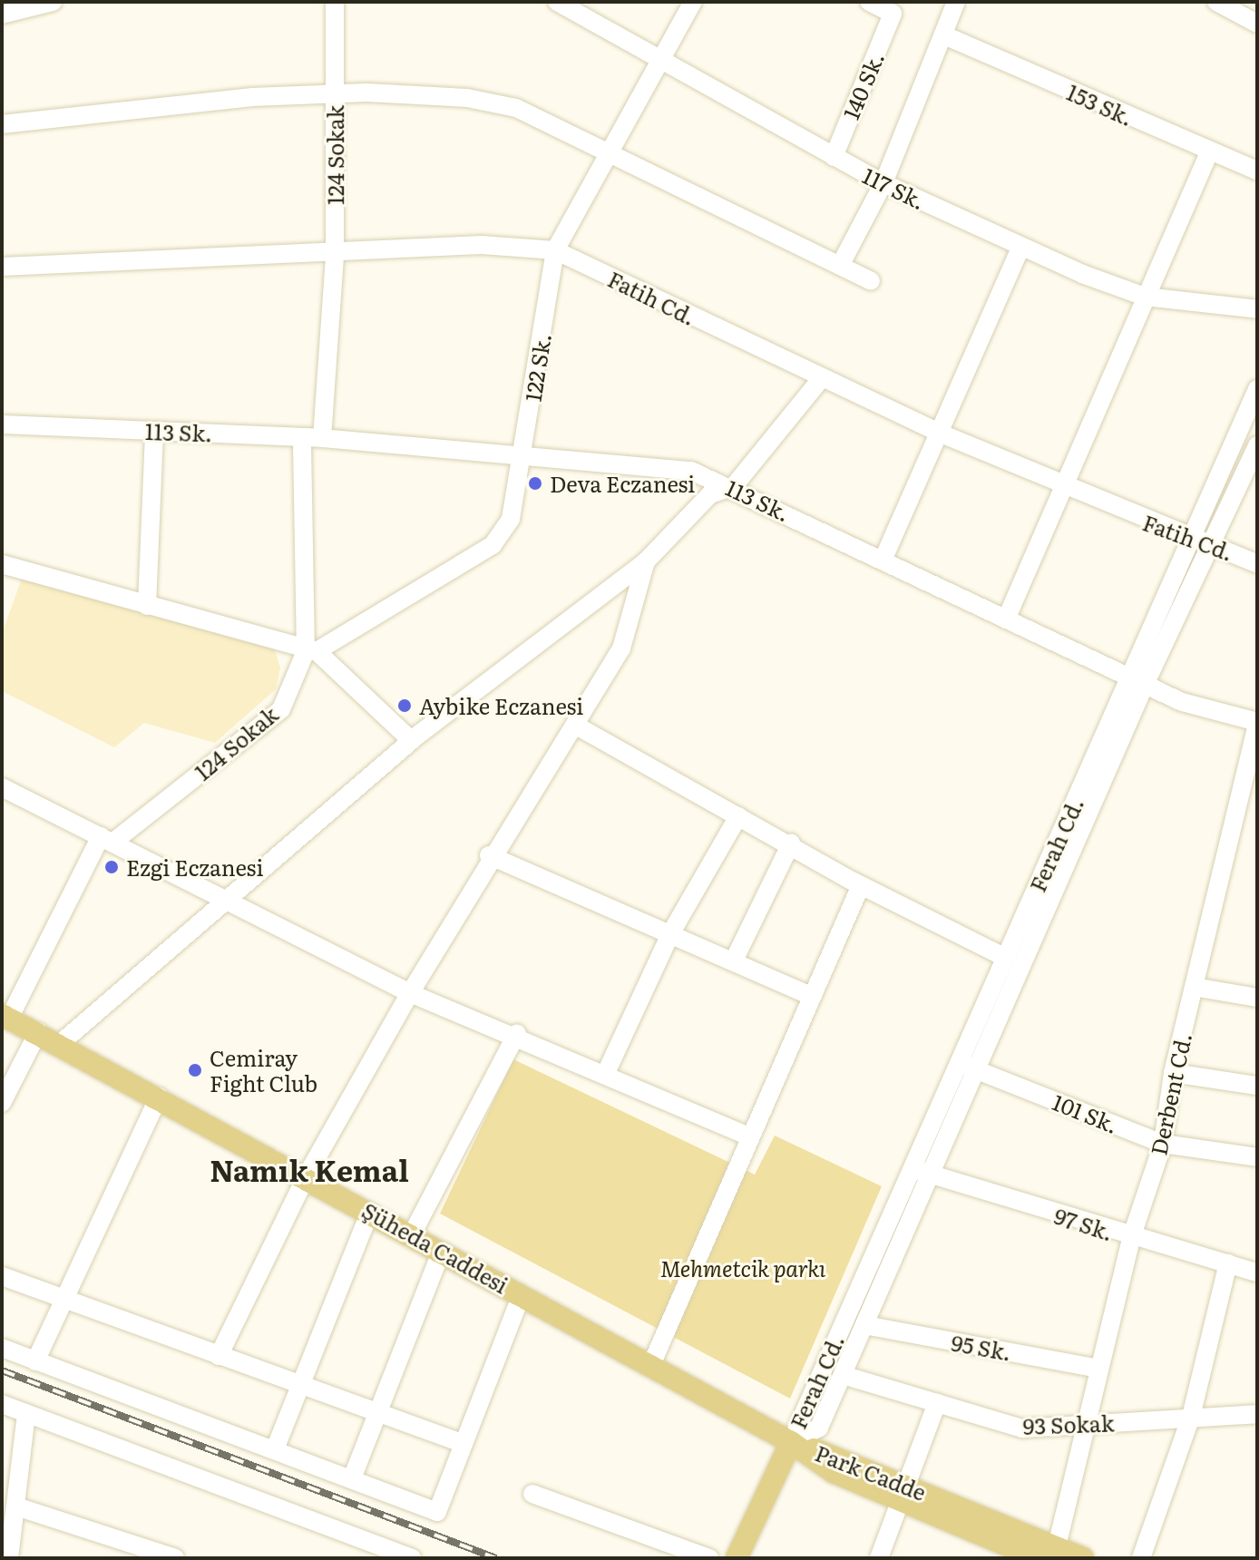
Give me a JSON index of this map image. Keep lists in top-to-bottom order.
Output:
{
  "streets": {
    "main road": ["Şüheda Caddesi", "Park Cadde"],
    "street": [
      "140 Sk.",
      "153 Sk.",
      "124 Sokak",
      "117 Sk.",
      "Fatih Cd.",
      "122 Sk.",
      "113 Sk.",
      "Ferah Cd.",
      "Derbent Cd.",
      "101 Sk.",
      "97 Sk.",
      "95 Sk.",
      "93 Sokak"
    ]
  },
  "crossings": [
    ["140 Sk.", "117 Sk."],
    ["124 Sokak", "Fatih Cd."],
    ["124 Sokak", "122 Sk."],
    ["124 Sokak", "113 Sk."],
    ["117 Sk.", "122 Sk."],
    ["Fatih Cd.", "122 Sk."],
    ["Fatih Cd.", "Ferah Cd."],
    ["122 Sk.", "113 Sk."],
    ["113 Sk.", "Ferah Cd."],
    ["113 Sk.", "Derbent Cd."],
    ["Ferah Cd.", "101 Sk."],
    ["Ferah Cd.", "97 Sk."],
    ["Ferah Cd.", "Şüheda Caddesi"],
    ["Ferah Cd.", "95 Sk."],
    ["Ferah Cd.", "93 Sokak"],
    ["Ferah Cd.", "Park Cadde"],
    ["Derbent Cd.", "101 Sk."],
    ["Derbent Cd.", "97 Sk."],
    ["Derbent Cd.", "95 Sk."],
    ["Derbent Cd.", "93 Sokak"],
    ["Derbent Cd.", "Park Cadde"],
    ["Şüheda Caddesi", "Park Cadde"]
  ],
  "districts": ["Namık Kemal"],
  "parks": ["Mehmetcik parkı"],
  "places": [
    "Deva Eczanesi",
    "Aybike Eczanesi",
    "Ezgi Eczanesi",
    "Cemiray Fight Club"
  ]
}
